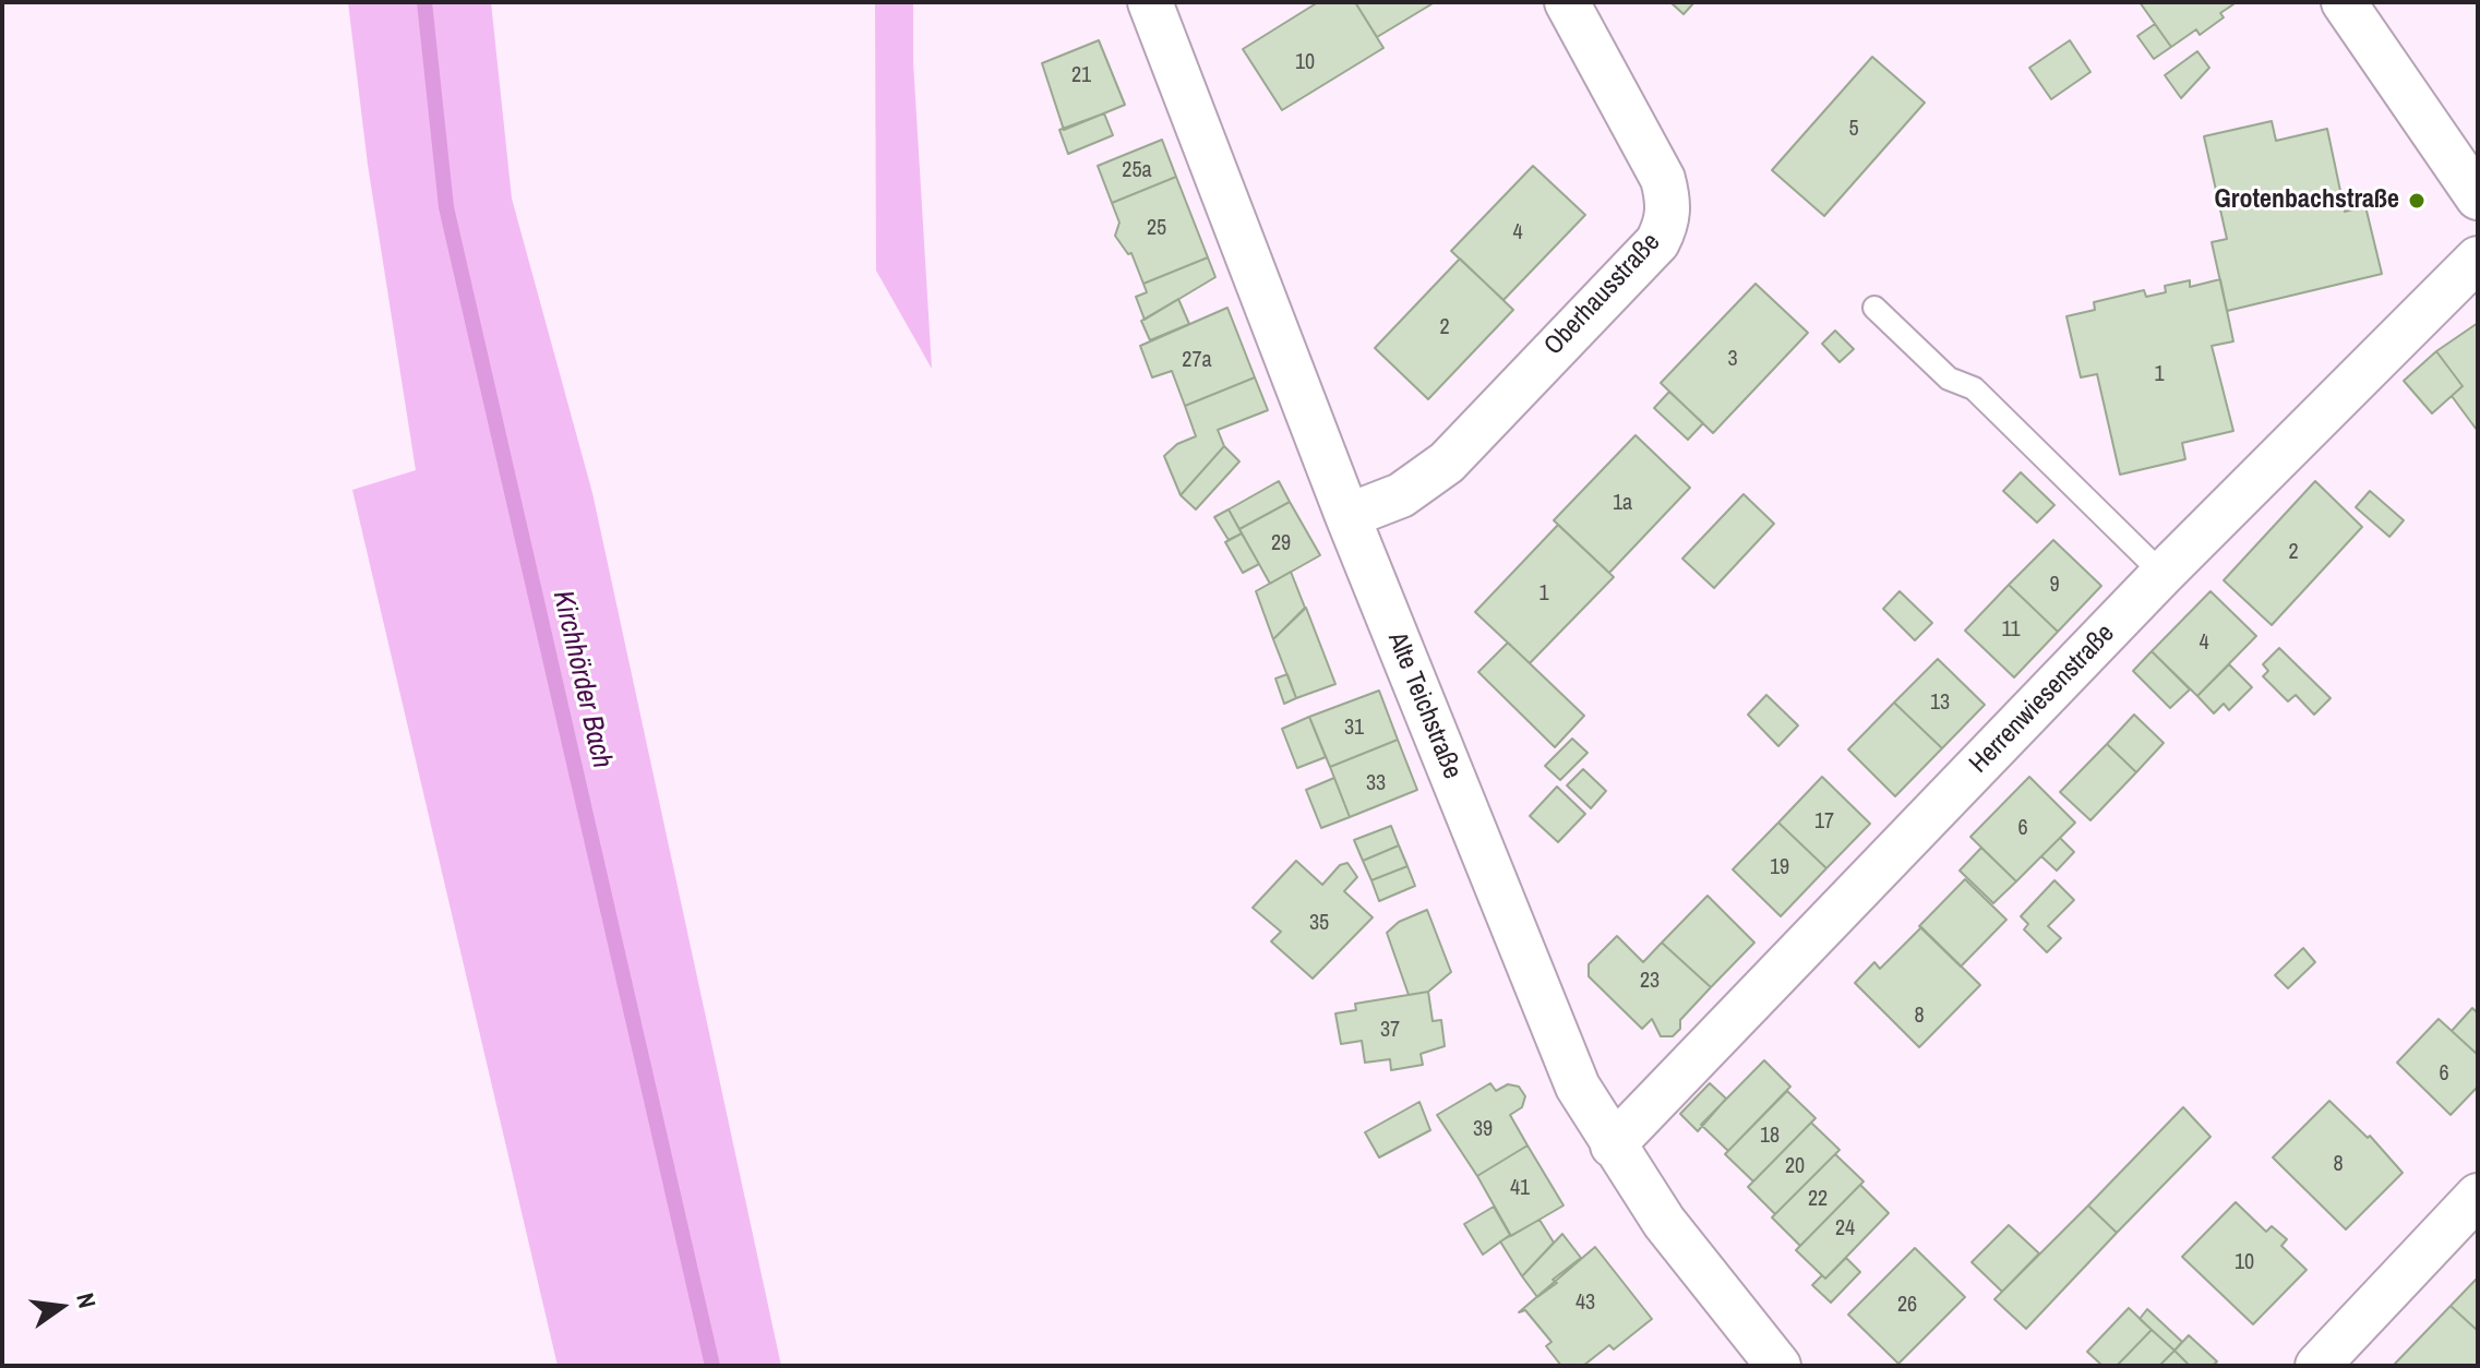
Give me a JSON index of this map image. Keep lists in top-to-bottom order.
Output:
{
  "streets": {
    "street": ["Oberhausstraße", "Herrenwiesenstraße", "Alte Teichstraße"]
  },
  "crossings": [
    ["Oberhausstraße", "Alte Teichstraße"],
    ["Herrenwiesenstraße", "Alte Teichstraße"]
  ],
  "water": ["Kirchhörder Bach"],
  "places": ["Grotenbachstraße"],
  "house_numbers": [
    "10",
    "21",
    "5",
    "25a",
    "25",
    "4",
    "2",
    "3",
    "27a",
    "1",
    "1a",
    "29",
    "2",
    "9",
    "1",
    "11",
    "4",
    "13",
    "31",
    "33",
    "17",
    "6",
    "19",
    "35",
    "23",
    "8",
    "37",
    "6",
    "39",
    "18",
    "8",
    "20",
    "41",
    "22",
    "24",
    "10",
    "43",
    "26"
  ],
  "north": "right"
}
